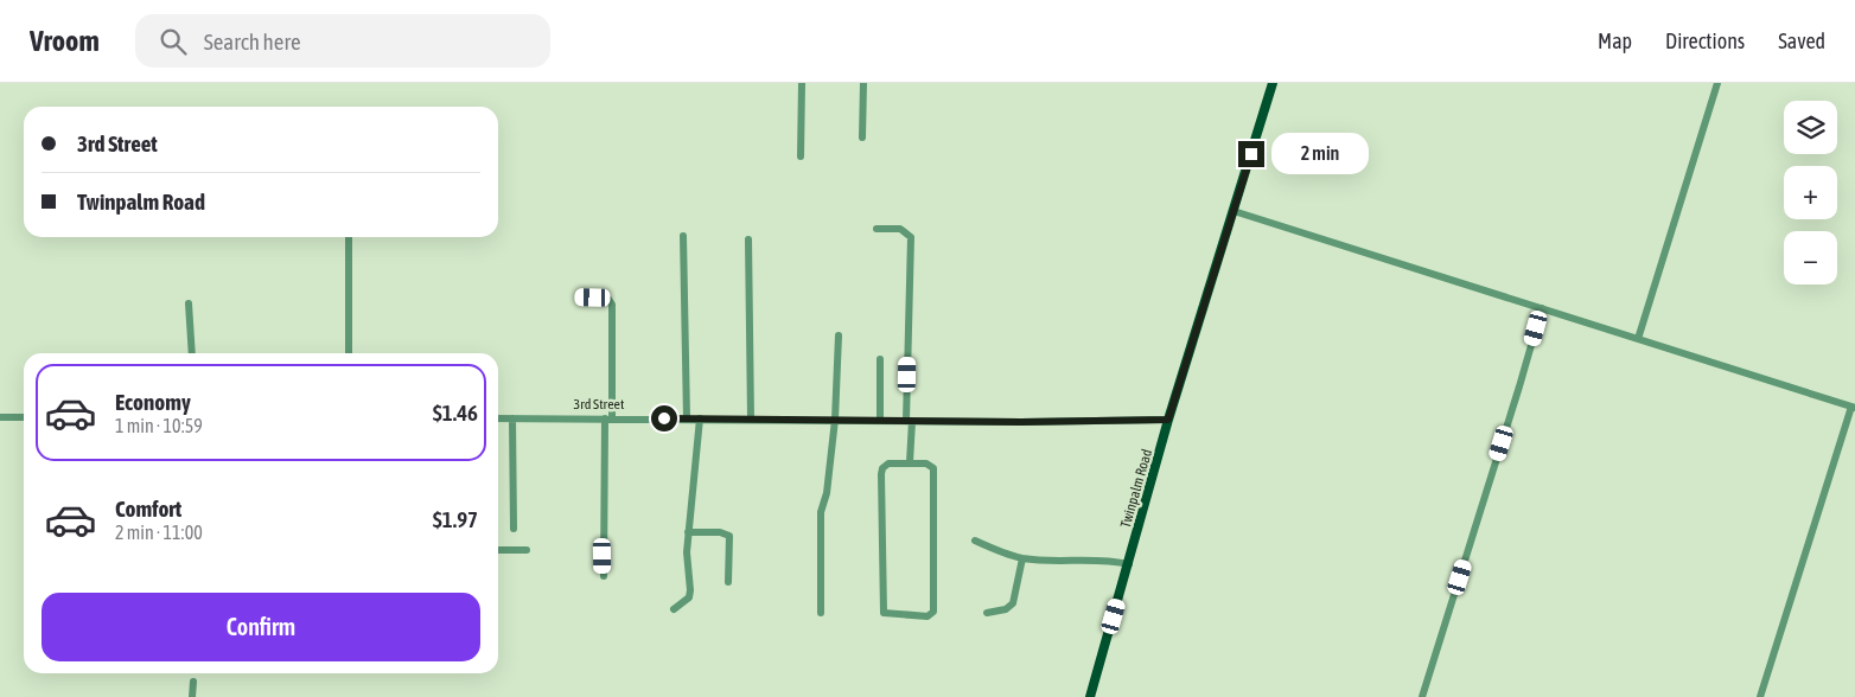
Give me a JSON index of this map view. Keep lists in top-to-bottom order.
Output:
{
  "streets": {
    "main road": ["Twinpalm Road"],
    "street": ["3rd Street"]
  },
  "crossings": [
    ["3rd Street", "Twinpalm Road"]
  ],
  "page": {
    "header": "Vroom",
    "search": "Search here",
    "nav": ["Map", "Directions", "Saved"],
    "map_buttons": ["+", "−"],
    "banner": ["3rd Street", "Twinpalm Road"],
    "bubble": "2 min",
    "list": [
      {
        "name": "Economy",
        "note": "1 min · 10:59",
        "value": "$1.46"
      },
      {
        "name": "Comfort",
        "note": "2 min · 11:00",
        "value": "$1.97"
      }
    ],
    "buttons": "Confirm"
  }
}
